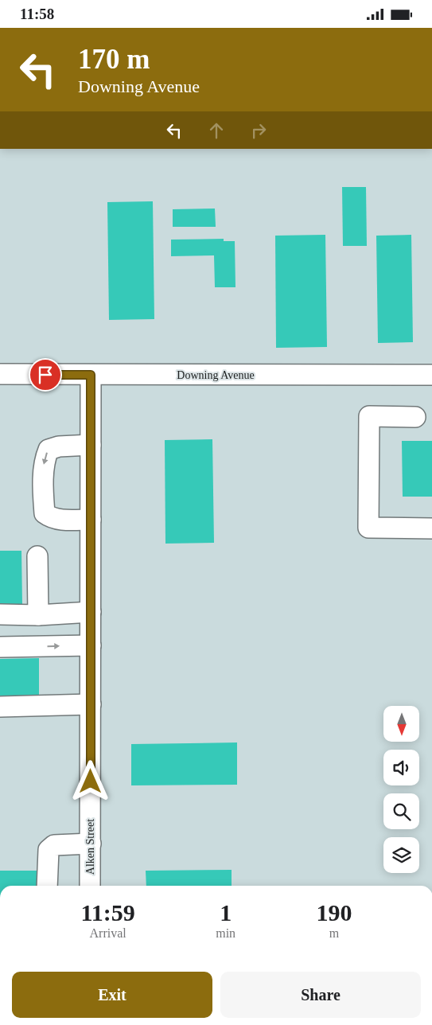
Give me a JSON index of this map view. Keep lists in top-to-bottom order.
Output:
{
  "streets": {
    "street": ["Downing Avenue", "Alken Street"]
  },
  "crossings": [
    ["Downing Avenue", "Alken Street"]
  ],
  "north": "bottom",
  "page": {
    "status": "11:58",
    "turn": ["170 m", "Downing Avenue"],
    "eta": [
      "11:59",
      "Arrival",
      "1",
      "min",
      "190",
      "m"
    ],
    "buttons": ["Exit", "Share"]
  }
}
